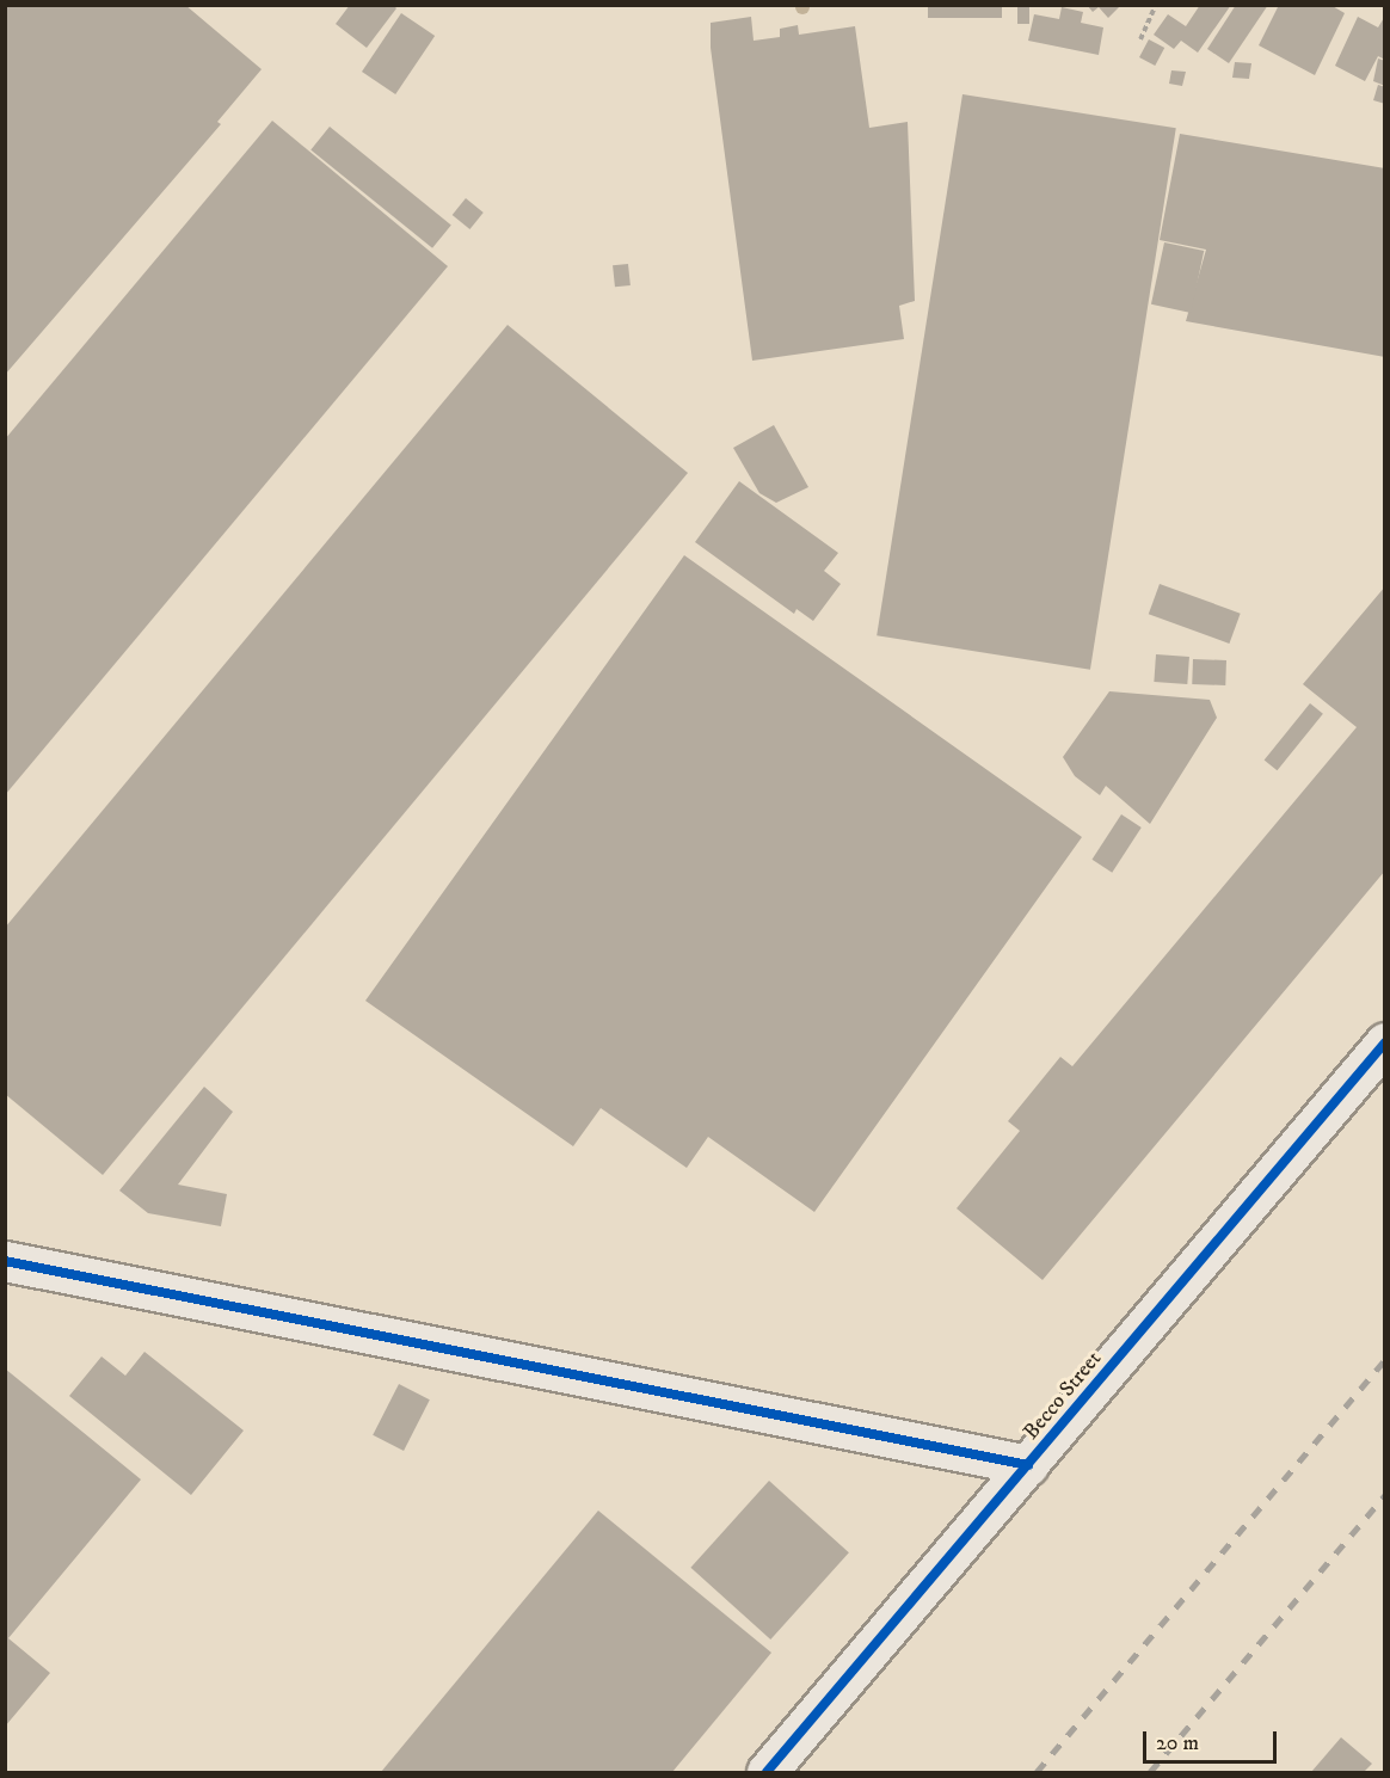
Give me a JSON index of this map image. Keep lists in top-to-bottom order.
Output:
{
  "streets": {
    "street": ["Becco Street"]
  },
  "scale_bar": "20 m"
}
